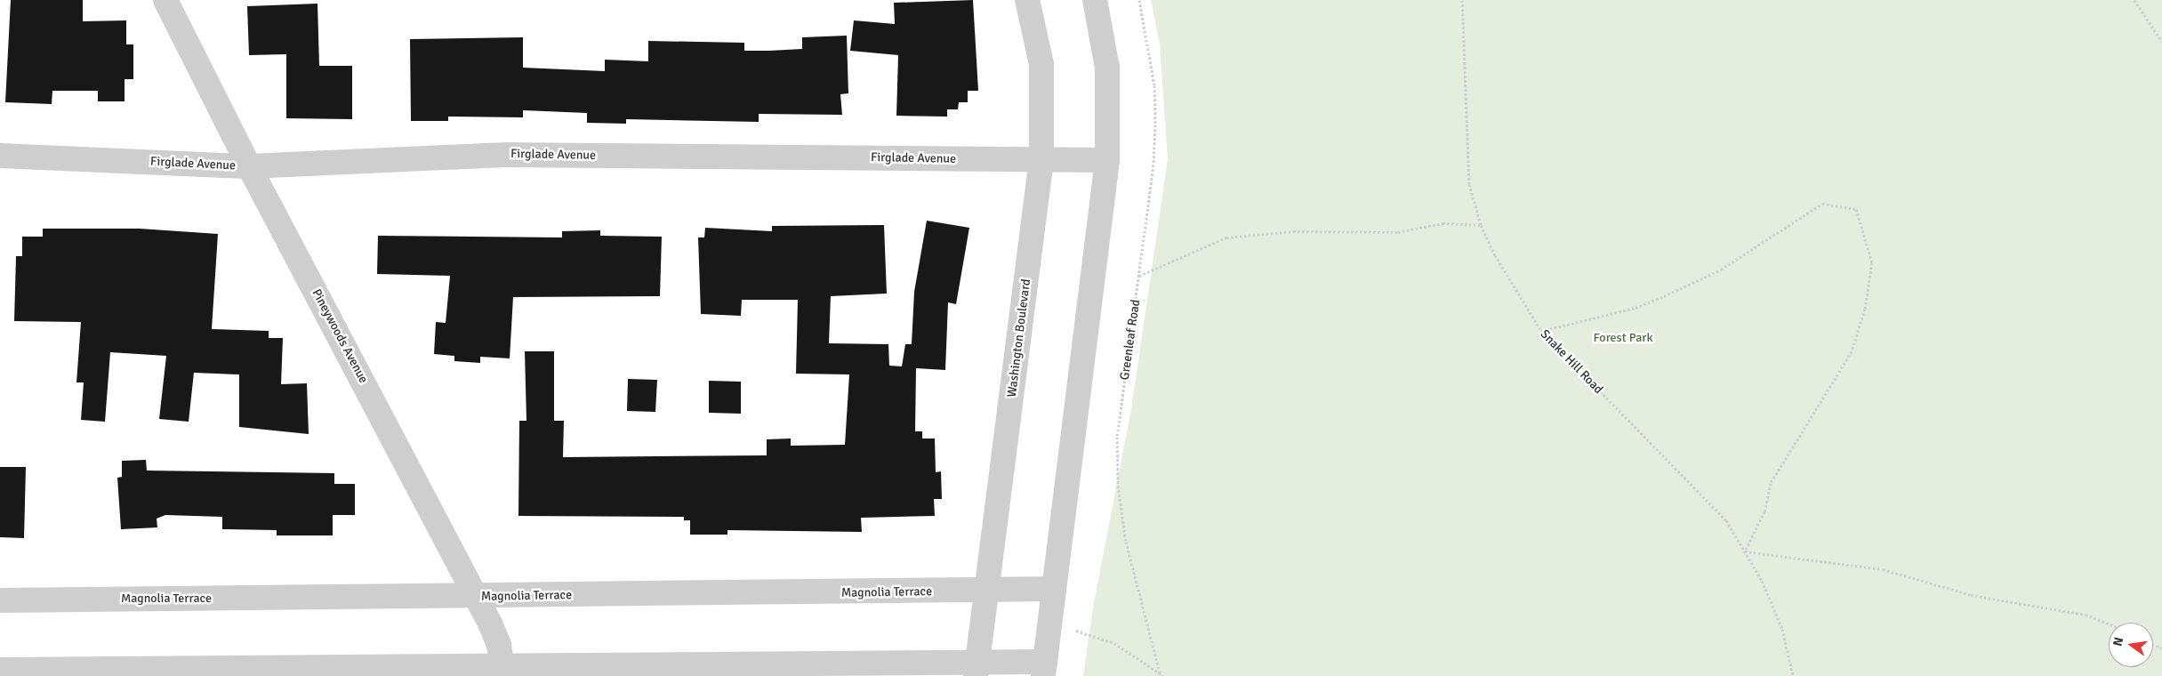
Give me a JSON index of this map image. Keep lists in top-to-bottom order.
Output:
{
  "streets": {
    "street": [
      "Firglade Avenue",
      "Pineywoods Avenue",
      "Washington Boulevard",
      "Magnolia Terrace"
    ],
    "path": ["Greenleaf Road", "Snake Hill Road"]
  },
  "crossings": [
    ["Firglade Avenue", "Pineywoods Avenue"],
    ["Firglade Avenue", "Washington Boulevard"],
    ["Pineywoods Avenue", "Magnolia Terrace"],
    ["Washington Boulevard", "Magnolia Terrace"]
  ],
  "parks": ["Forest Park"],
  "north": "left"
}
